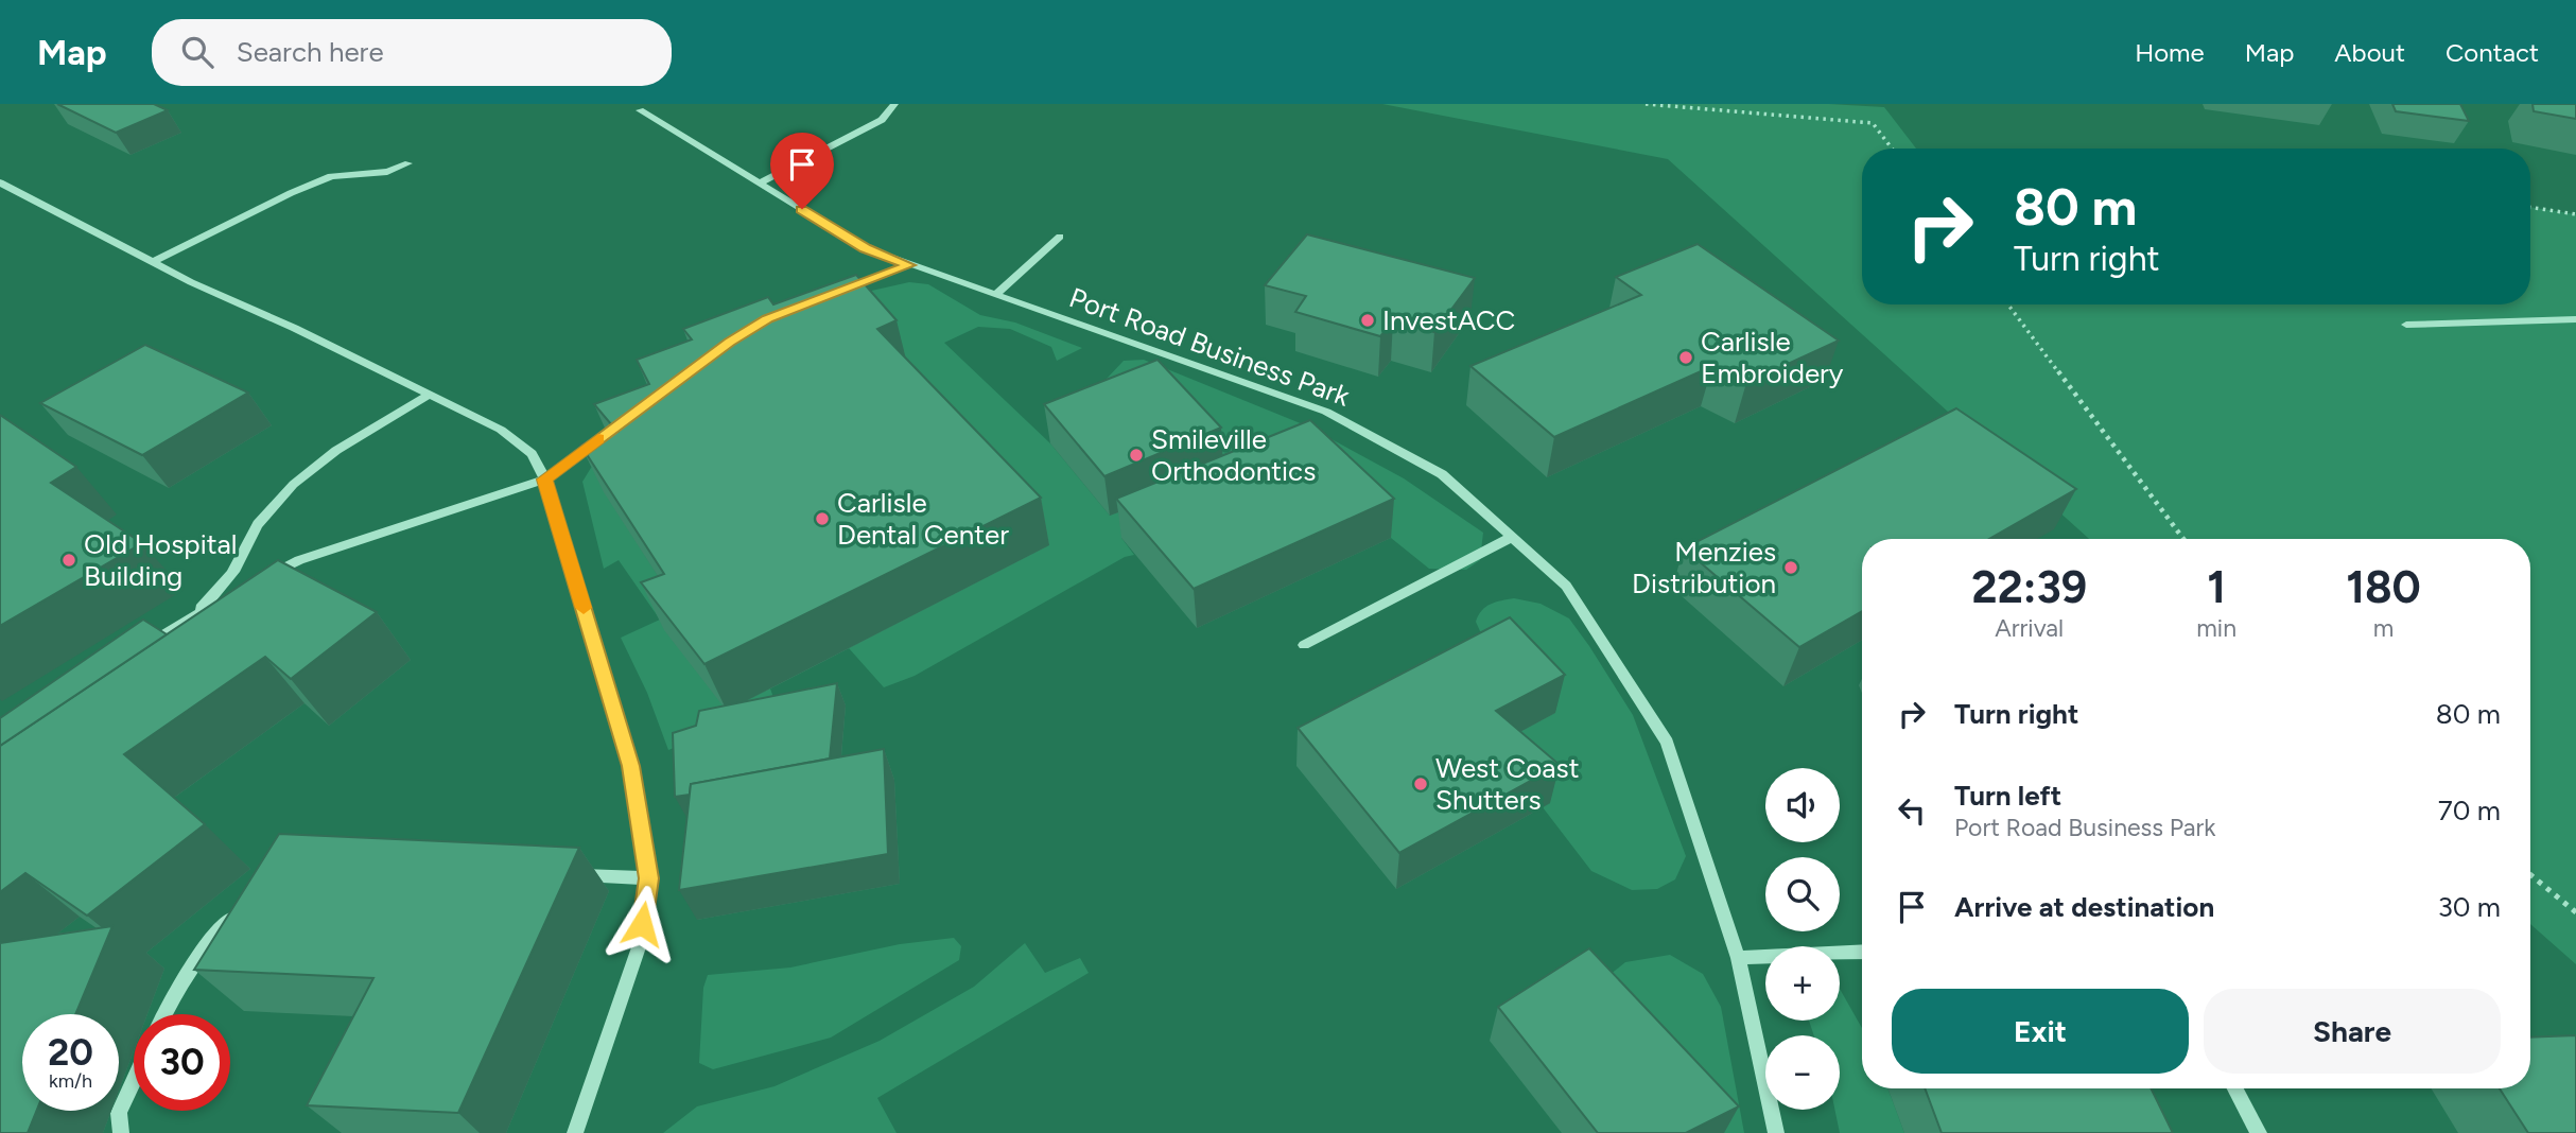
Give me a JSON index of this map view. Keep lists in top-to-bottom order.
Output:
{
  "streets": {
    "street": ["Port Road Business Park"]
  },
  "places": [
    "InvestACC",
    "Carlisle Embroidery",
    "Smileville Orthodontics",
    "Carlisle Dental Center",
    "Old Hospital Building",
    "Menzies Distribution",
    "West Coast Shutters"
  ],
  "page": {
    "header": "Map",
    "search": "Search here",
    "nav": [
      "Home",
      "Map",
      "About",
      "Contact"
    ],
    "turn": ["80 m", "Turn right"],
    "eta": [
      "22:39",
      "Arrival",
      "1",
      "min",
      "180",
      "m"
    ],
    "list": [
      {
        "name": "Turn right",
        "value": "80 m"
      },
      {
        "name": "Turn left",
        "note": "Port Road Business Park",
        "value": "70 m"
      },
      {
        "name": "Arrive at destination",
        "value": "30 m"
      }
    ],
    "map_buttons": ["+", "−"],
    "buttons": ["Exit", "Share"],
    "speed": "20 km/h",
    "limit": "30"
  }
}
